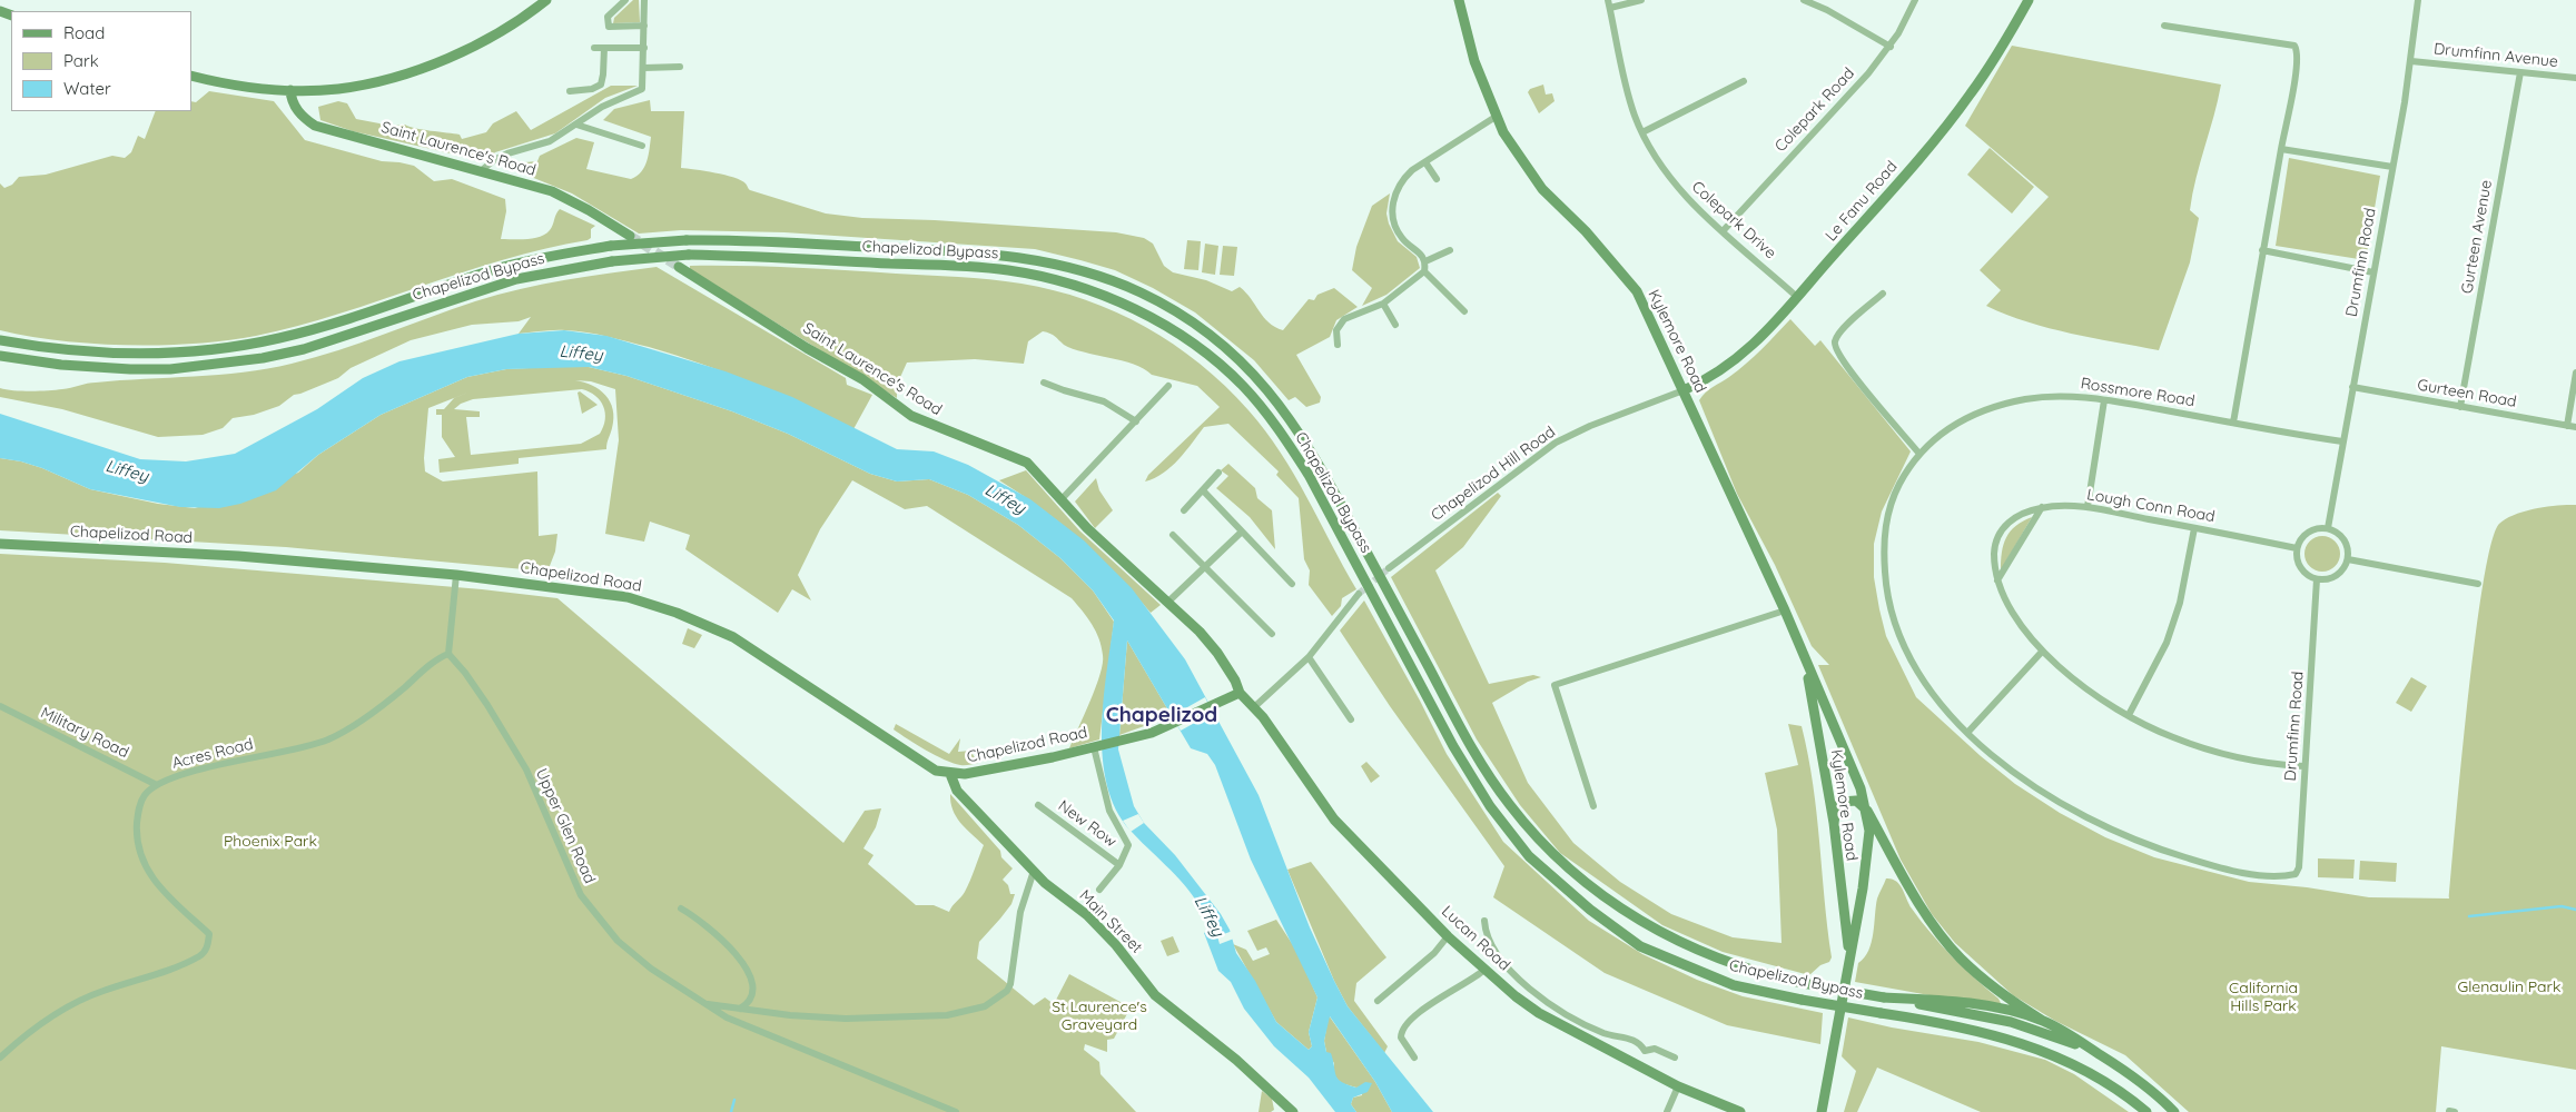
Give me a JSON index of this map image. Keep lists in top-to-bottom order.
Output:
{
  "streets": {
    "main road": [
      "Saint Laurence's Road",
      "Le Fanu Road",
      "Chapelizod Bypass",
      "Kylemore Road",
      "Chapelizod Road",
      "Main Street",
      "Lucan Road"
    ],
    "street": [
      "Drumfinn Avenue",
      "Colepark Road",
      "Colepark Drive",
      "Gurteen Avenue",
      "Drumfinn Road",
      "Rossmore Road",
      "Gurteen Road",
      "Chapelizod Hill Road",
      "Lough Conn Road",
      "Military Road",
      "Acres Road",
      "New Row",
      "Upper Glen Road"
    ]
  },
  "crossings": [
    ["Drumfinn Avenue", "Gurteen Avenue"],
    ["Drumfinn Avenue", "Drumfinn Road"],
    ["Colepark Road", "Colepark Drive"],
    ["Saint Laurence's Road", "Chapelizod Road"],
    ["Saint Laurence's Road", "Lucan Road"],
    ["Le Fanu Road", "Colepark Drive"],
    ["Le Fanu Road", "Kylemore Road"],
    ["Le Fanu Road", "Chapelizod Hill Road"],
    ["Gurteen Avenue", "Gurteen Road"],
    ["Drumfinn Road", "Rossmore Road"],
    ["Drumfinn Road", "Gurteen Road"],
    ["Drumfinn Road", "Lough Conn Road"],
    ["Kylemore Road", "Chapelizod Hill Road"],
    ["Chapelizod Road", "Main Street"],
    ["Military Road", "Acres Road"],
    ["Acres Road", "Upper Glen Road"]
  ],
  "districts": ["Chapelizod"],
  "water": ["Liffey"],
  "parks": [
    "Phoenix Park",
    "Glenaulin Park",
    "California Hills Park",
    "St Laurence's Graveyard"
  ],
  "legend": ["Road", "Park", "Water"]
}
